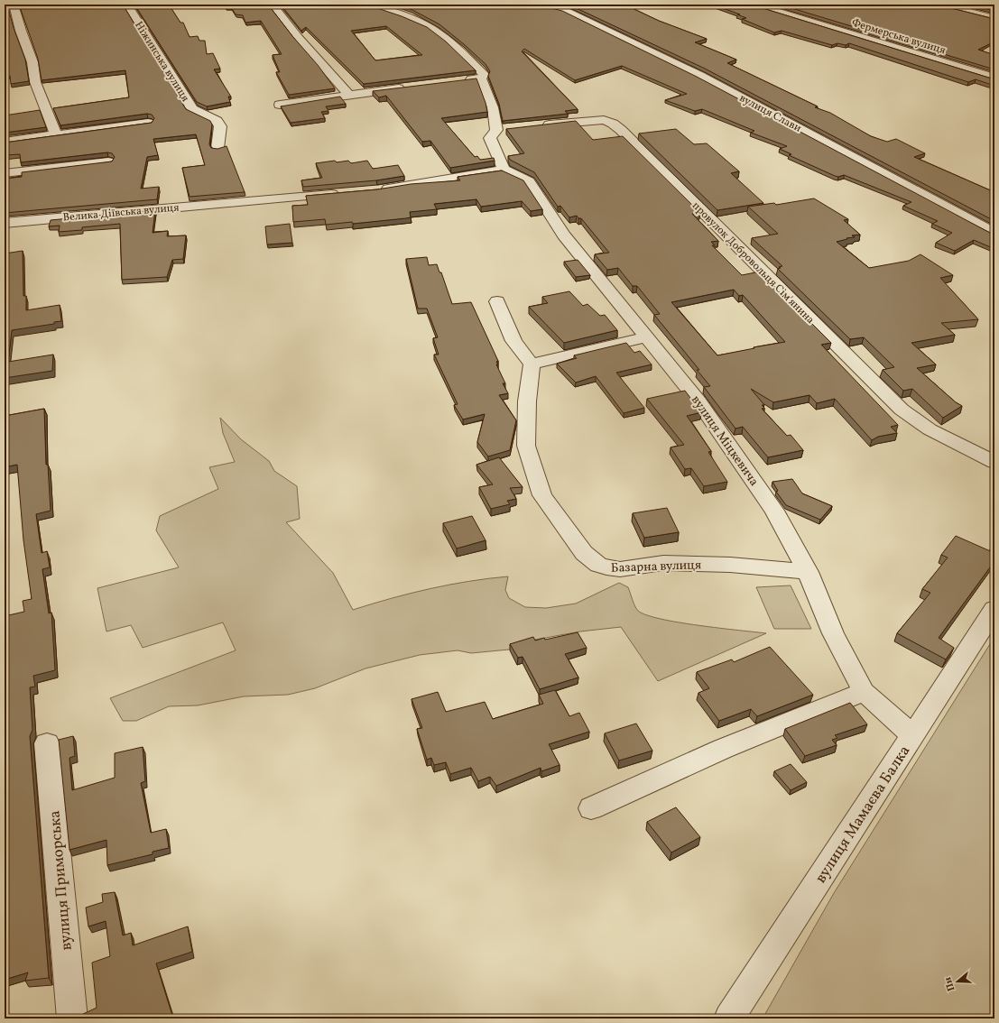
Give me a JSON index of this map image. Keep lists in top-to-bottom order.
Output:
{
  "streets": {
    "street": [
      "Фермерська вулиця",
      "Ніжинська вулиця",
      "вулиця Слави",
      "Велика Діївська вулиця",
      "провулок Добровольця Сім'янина",
      "вулиця Міцкевича",
      "Базарна вулиця",
      "вулиця Мамаєва Балка",
      "вулиця Приморська"
    ]
  },
  "crossings": [
    ["вулиця Міцкевича", "Базарна вулиця"],
    ["вулиця Міцкевича", "вулиця Мамаєва Балка"]
  ],
  "north": "left"
}
